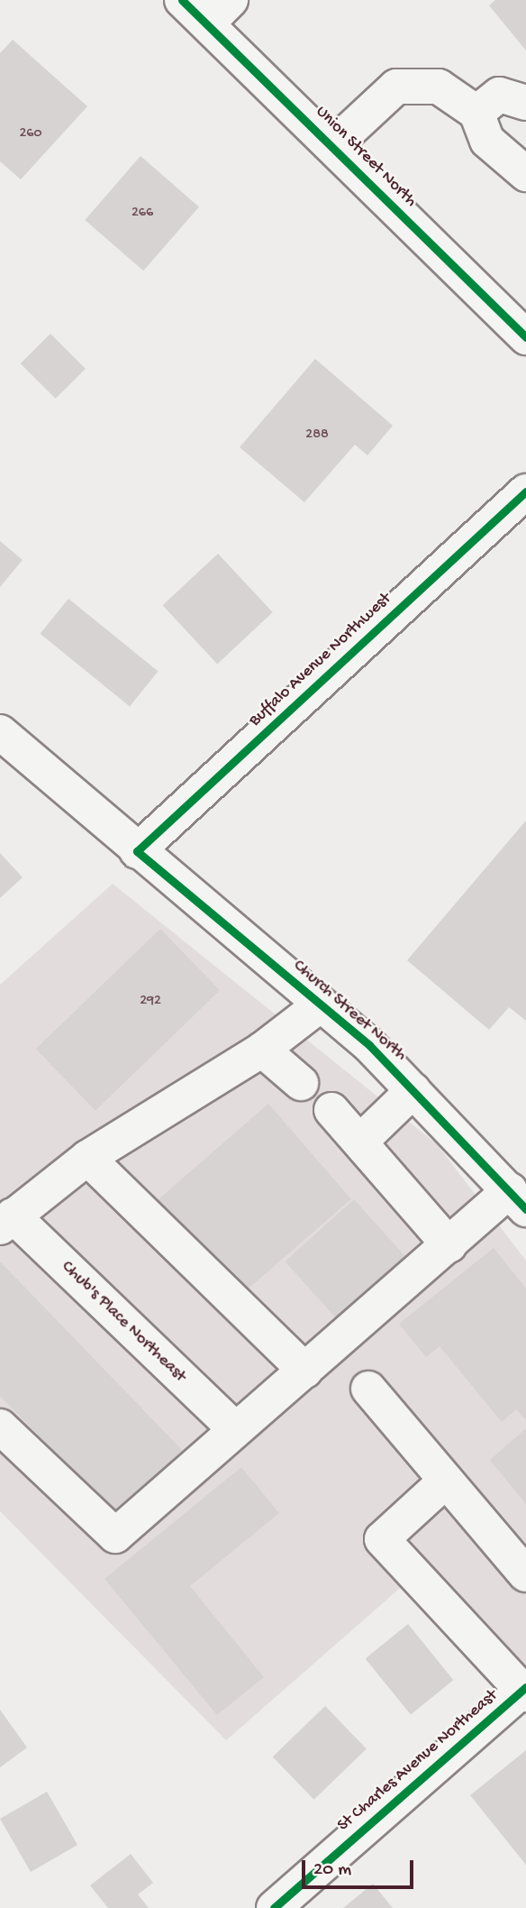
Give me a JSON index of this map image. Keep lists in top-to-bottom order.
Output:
{
  "streets": {
    "street": [
      "Union Street North",
      "Buffalo Avenue Northwest",
      "Church Street North",
      "Chub's Place Northeast",
      "St Charles Avenue Northeast"
    ]
  },
  "crossings": [
    ["Buffalo Avenue Northwest", "Church Street North"]
  ],
  "house_numbers": [
    "260",
    "266",
    "288",
    "292"
  ],
  "scale_bar": "20 m"
}
